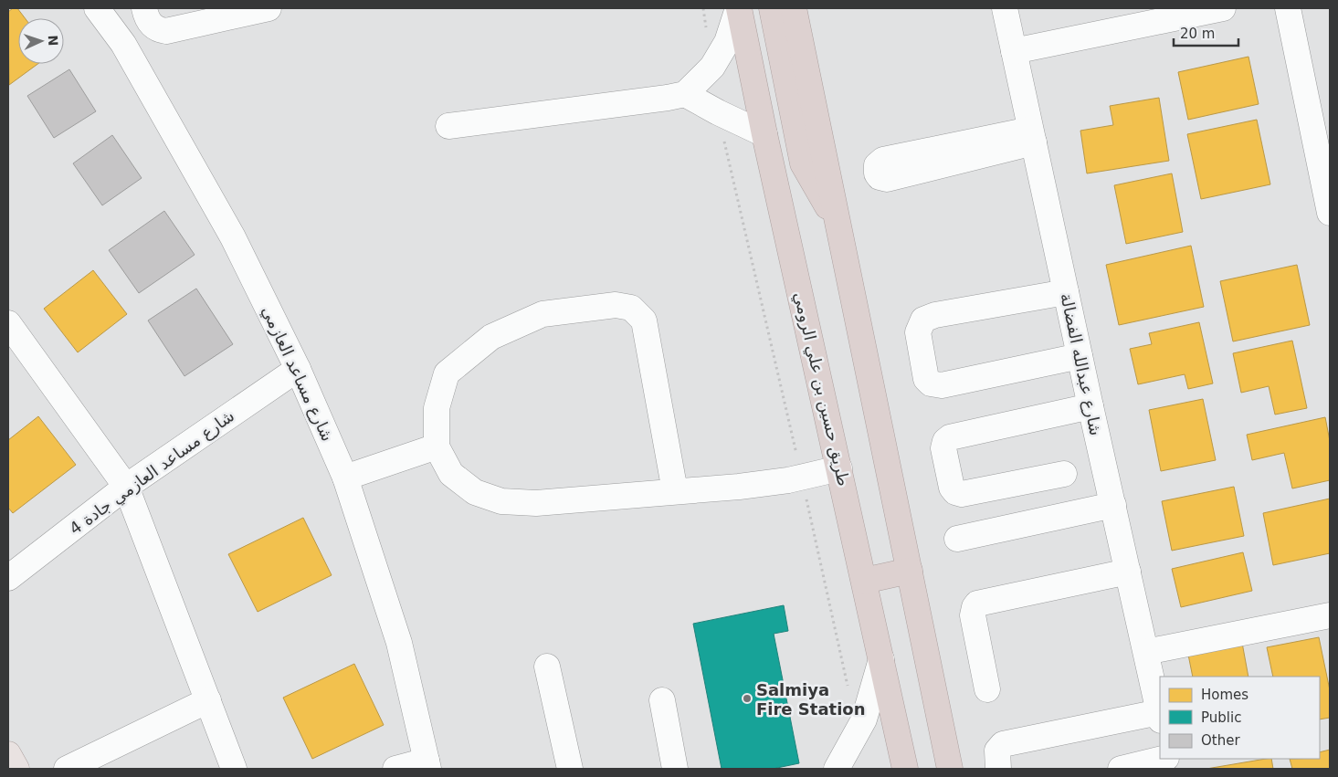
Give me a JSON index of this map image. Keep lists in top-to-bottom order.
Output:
{
  "streets": {
    "highway": ["طريق حسين بن علي الرومي"],
    "street": ["شارع عبدالله الفضالة", "شارع مساعد العازمي", "شارع مساعد العازمي جادة 4"]
  },
  "crossings": [
    ["شارع مساعد العازمي", "شارع مساعد العازمي جادة 4"]
  ],
  "places": ["Salmiya Fire Station"],
  "legend": ["Homes", "Public", "Other"],
  "scale_bar": "20 m",
  "north": "right"
}
